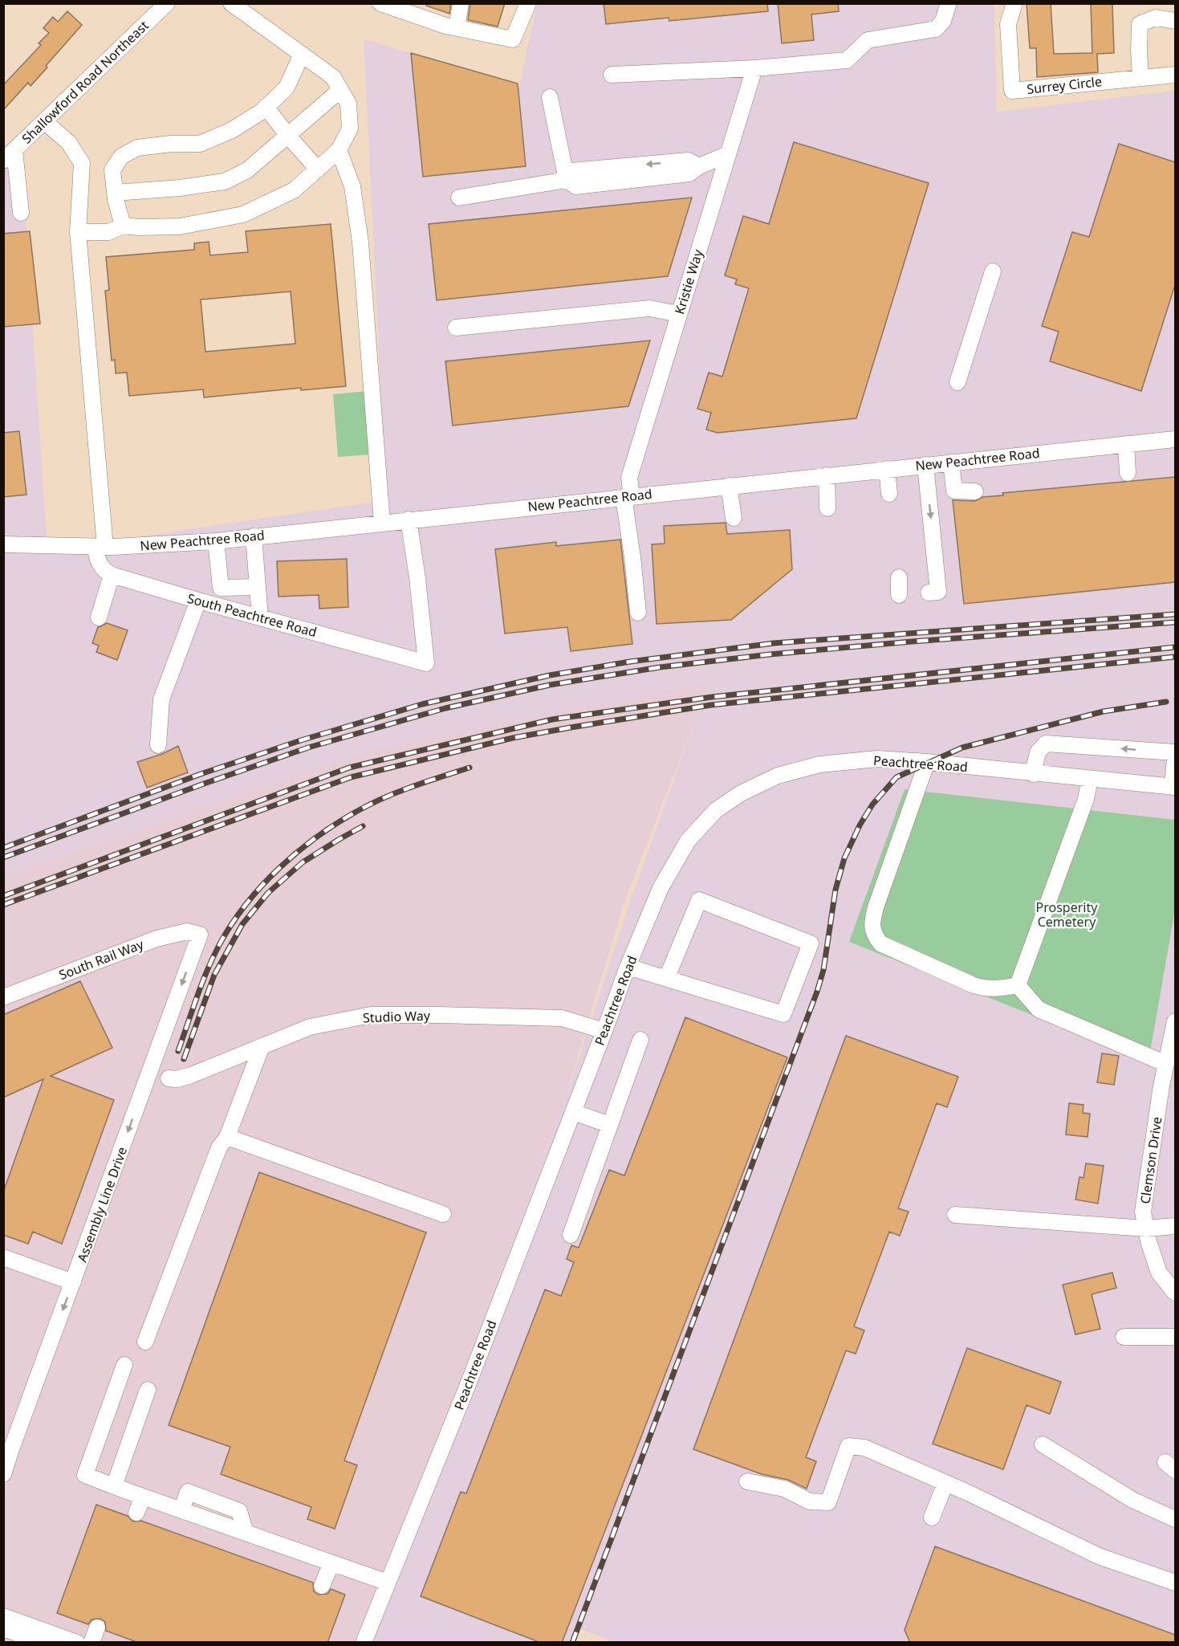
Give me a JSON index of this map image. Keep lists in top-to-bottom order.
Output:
{
  "streets": {
    "street": [
      "Shallowford Road Northeast",
      "Surrey Circle",
      "Kristie Way",
      "New Peachtree Road",
      "South Peachtree Road",
      "Peachtree Road",
      "South Rail Way",
      "Studio Way",
      "Clemson Drive",
      "Assembly Line Drive"
    ]
  },
  "crossings": [
    ["Kristie Way", "New Peachtree Road"],
    ["New Peachtree Road", "South Peachtree Road"],
    ["Peachtree Road", "Studio Way"],
    ["South Rail Way", "Assembly Line Drive"]
  ],
  "parks": ["Prosperity Cemetery"]
}
